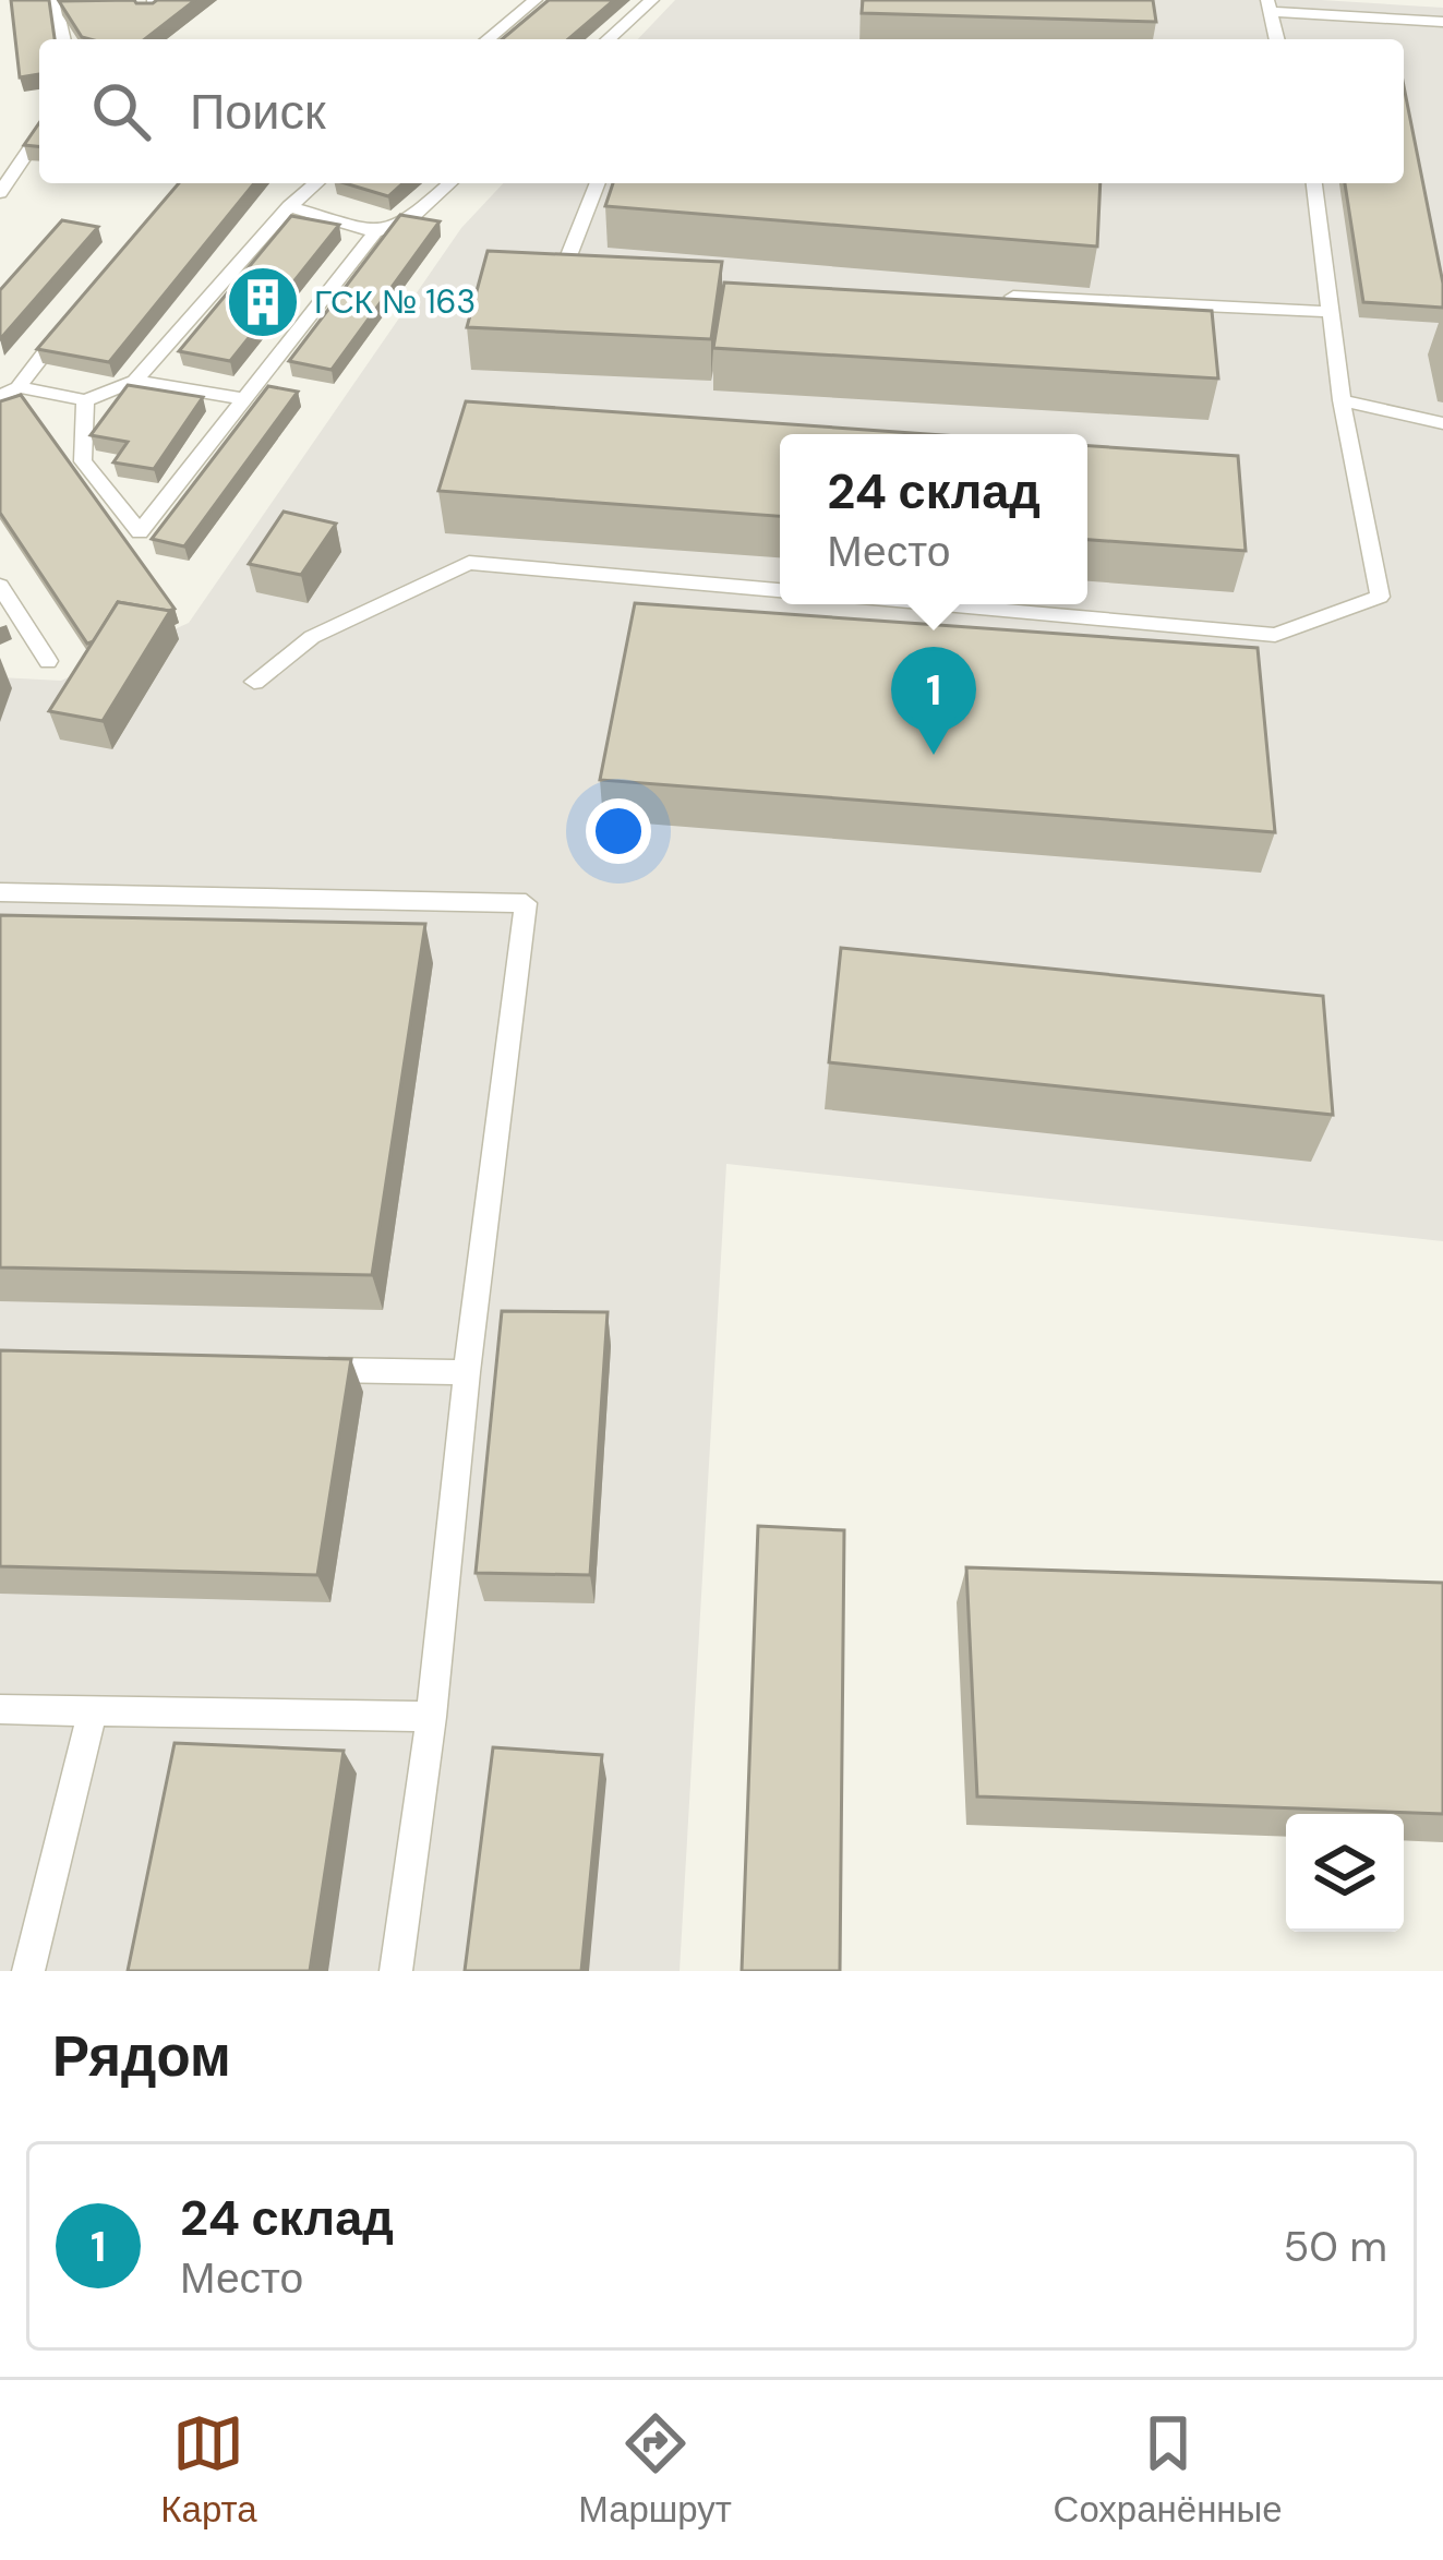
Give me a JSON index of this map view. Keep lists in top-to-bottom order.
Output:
{
  "places": {
    "building": ["ГСК № 163"]
  },
  "page": {
    "search": "Поиск",
    "popup": ["24 склад", "Место"],
    "pins": "1",
    "heading": "Рядом",
    "list": [
      {
        "mark": "1",
        "name": "24 склад",
        "note": "Место",
        "value": "50 m"
      }
    ],
    "nav": ["Карта", "Маршрут", "Сохранённые"]
  }
}
